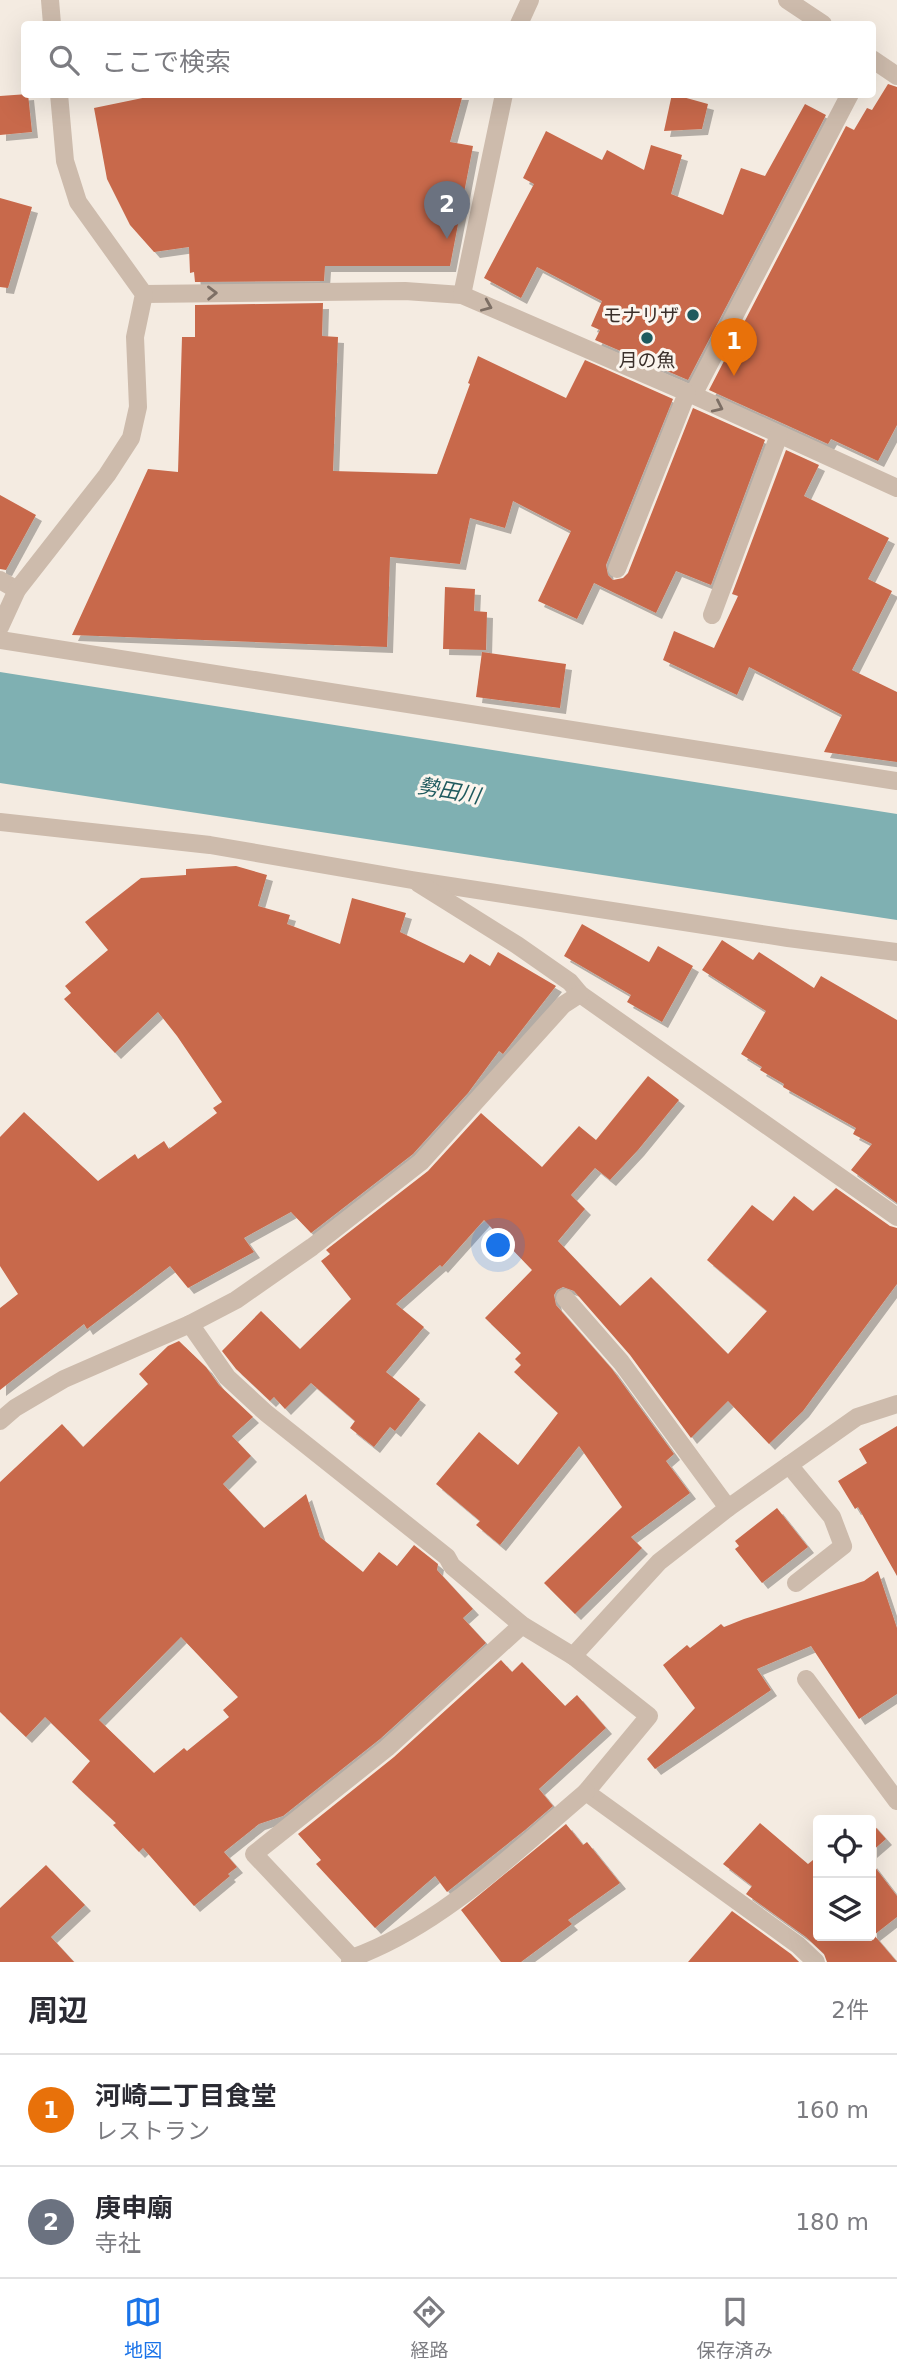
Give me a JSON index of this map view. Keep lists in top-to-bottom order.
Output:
{
  "water": ["勢田川"],
  "places": ["モナリザ", "月の魚"],
  "page": {
    "search": "ここで検索",
    "pins": ["2", "1"],
    "heading": ["周辺", "2件"],
    "list": [
      {
        "mark": "1",
        "name": "河崎二丁目食堂",
        "note": "レストラン",
        "value": "160 m"
      },
      {
        "mark": "2",
        "name": "庚申廟",
        "note": "寺社",
        "value": "180 m"
      }
    ],
    "nav": ["地図", "経路", "保存済み"]
  }
}
